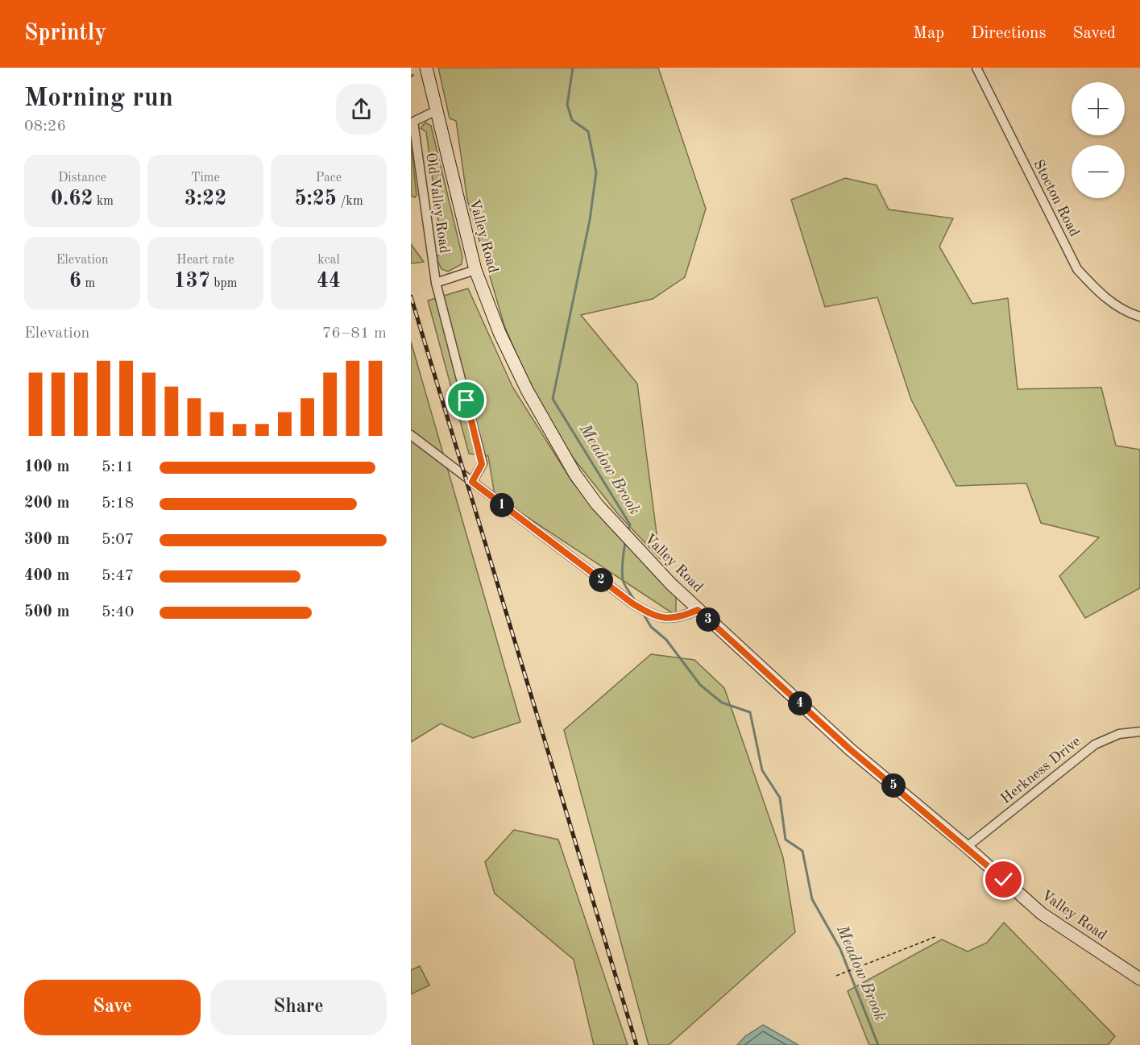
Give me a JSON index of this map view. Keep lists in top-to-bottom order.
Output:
{
  "streets": {
    "main road": ["Valley Road"],
    "street": ["Stocton Road", "Old Valley Road", "Herkness Drive"]
  },
  "crossings": [
    ["Old Valley Road", "Valley Road"],
    ["Valley Road", "Herkness Drive"]
  ],
  "water": ["Meadow Brook"],
  "page": {
    "header": "Sprintly",
    "nav": ["Map", "Directions", "Saved"],
    "heading": ["Morning run", "08:26"],
    "map_buttons": ["+", "−"],
    "stats": [
      ["Distance", "0.62 km"],
      ["Time", "3:22"],
      ["Pace", "5:25 /km"],
      ["Elevation", "6 m"],
      ["Heart rate", "137 bpm"],
      ["kcal", "44"]
    ],
    "chart": ["Elevation", "76–81 m"],
    "list": [
      {
        "name": "100 m",
        "note": "5:11"
      },
      {
        "name": "200 m",
        "note": "5:18"
      },
      {
        "name": "300 m",
        "note": "5:07"
      },
      {
        "name": "400 m",
        "note": "5:47"
      },
      {
        "name": "500 m",
        "note": "5:40"
      }
    ],
    "pins": [
      "1",
      "2",
      "3",
      "4",
      "5"
    ],
    "buttons": ["Save", "Share"]
  }
}
